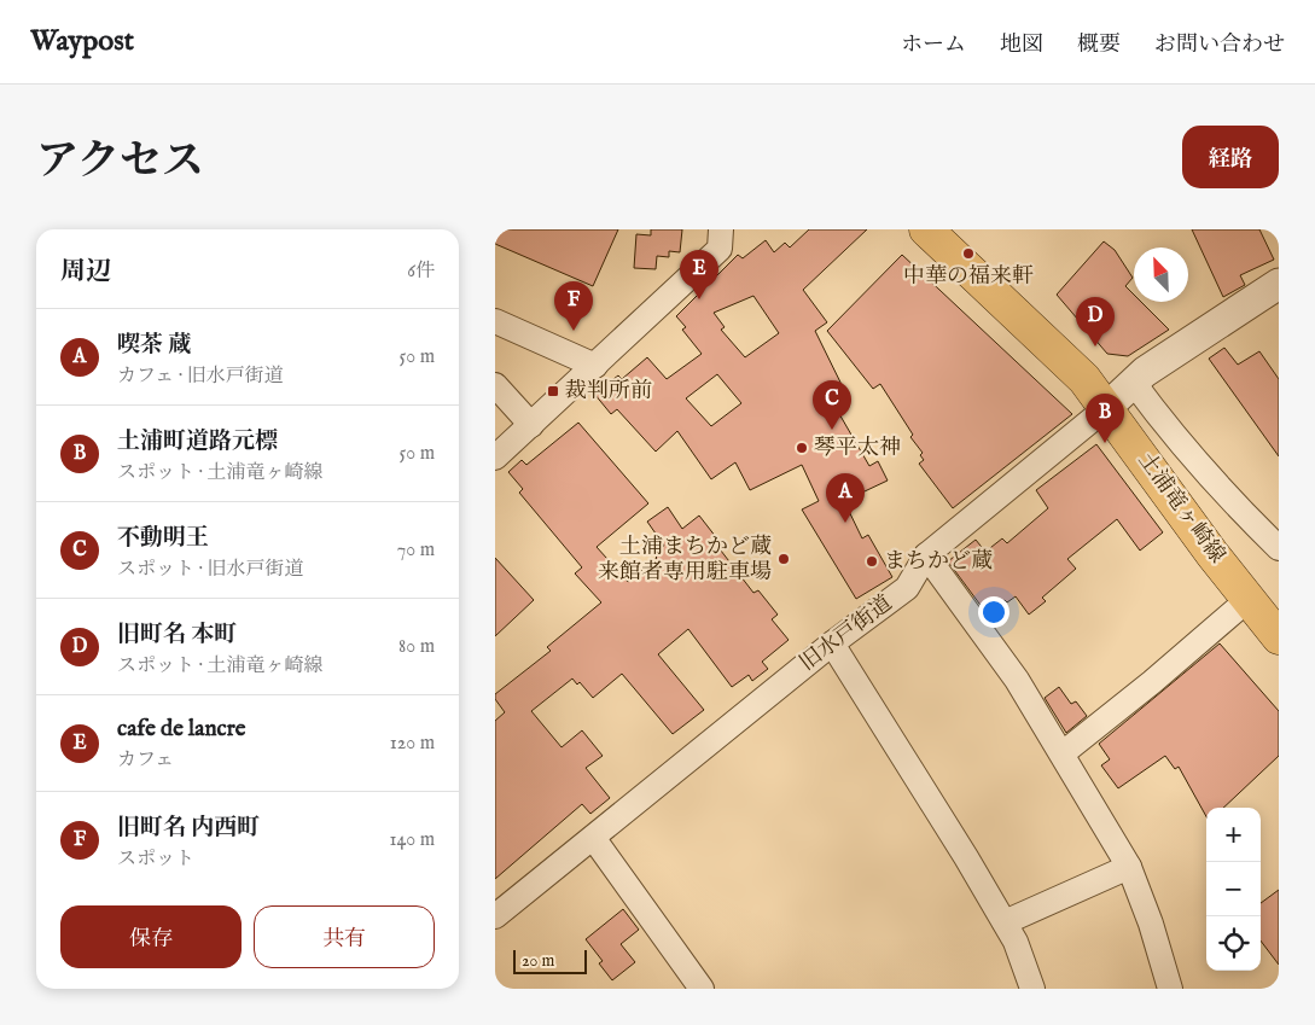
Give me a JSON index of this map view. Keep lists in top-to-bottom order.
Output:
{
  "streets": {
    "main road": ["土浦竜ヶ崎線"],
    "street": ["旧水戸街道"]
  },
  "crossings": [
    ["土浦竜ヶ崎線", "旧水戸街道"]
  ],
  "places": {
    "other": [
      "中華の福来軒",
      "琴平太神",
      "土浦まちかど蔵 来館者専用駐車場",
      "まちかど蔵"
    ],
    "transit": ["裁判所前"]
  },
  "scale_bar": "20 m",
  "north": "top left",
  "page": {
    "header": "Waypost",
    "nav": [
      "ホーム",
      "地図",
      "概要",
      "お問い合わせ"
    ],
    "title": "アクセス",
    "buttons": [
      "経路",
      ["保存", "共有"]
    ],
    "heading": ["周辺", "6件"],
    "pins": [
      "E",
      "F",
      "D",
      "C",
      "B",
      "A"
    ],
    "list": [
      {
        "mark": "A",
        "name": "喫茶 蔵",
        "note": "カフェ · 旧水戸街道",
        "value": "50 m"
      },
      {
        "mark": "B",
        "name": "土浦町道路元標",
        "note": "スポット · 土浦竜ヶ崎線",
        "value": "50 m"
      },
      {
        "mark": "C",
        "name": "不動明王",
        "note": "スポット · 旧水戸街道",
        "value": "70 m"
      },
      {
        "mark": "D",
        "name": "旧町名 本町",
        "note": "スポット · 土浦竜ヶ崎線",
        "value": "80 m"
      },
      {
        "mark": "E",
        "name": "cafe de lancre",
        "note": "カフェ",
        "value": "120 m"
      },
      {
        "mark": "F",
        "name": "旧町名 内西町",
        "note": "スポット",
        "value": "140 m"
      }
    ],
    "map_buttons": ["+", "−"],
    "scale": "20 m"
  }
}
